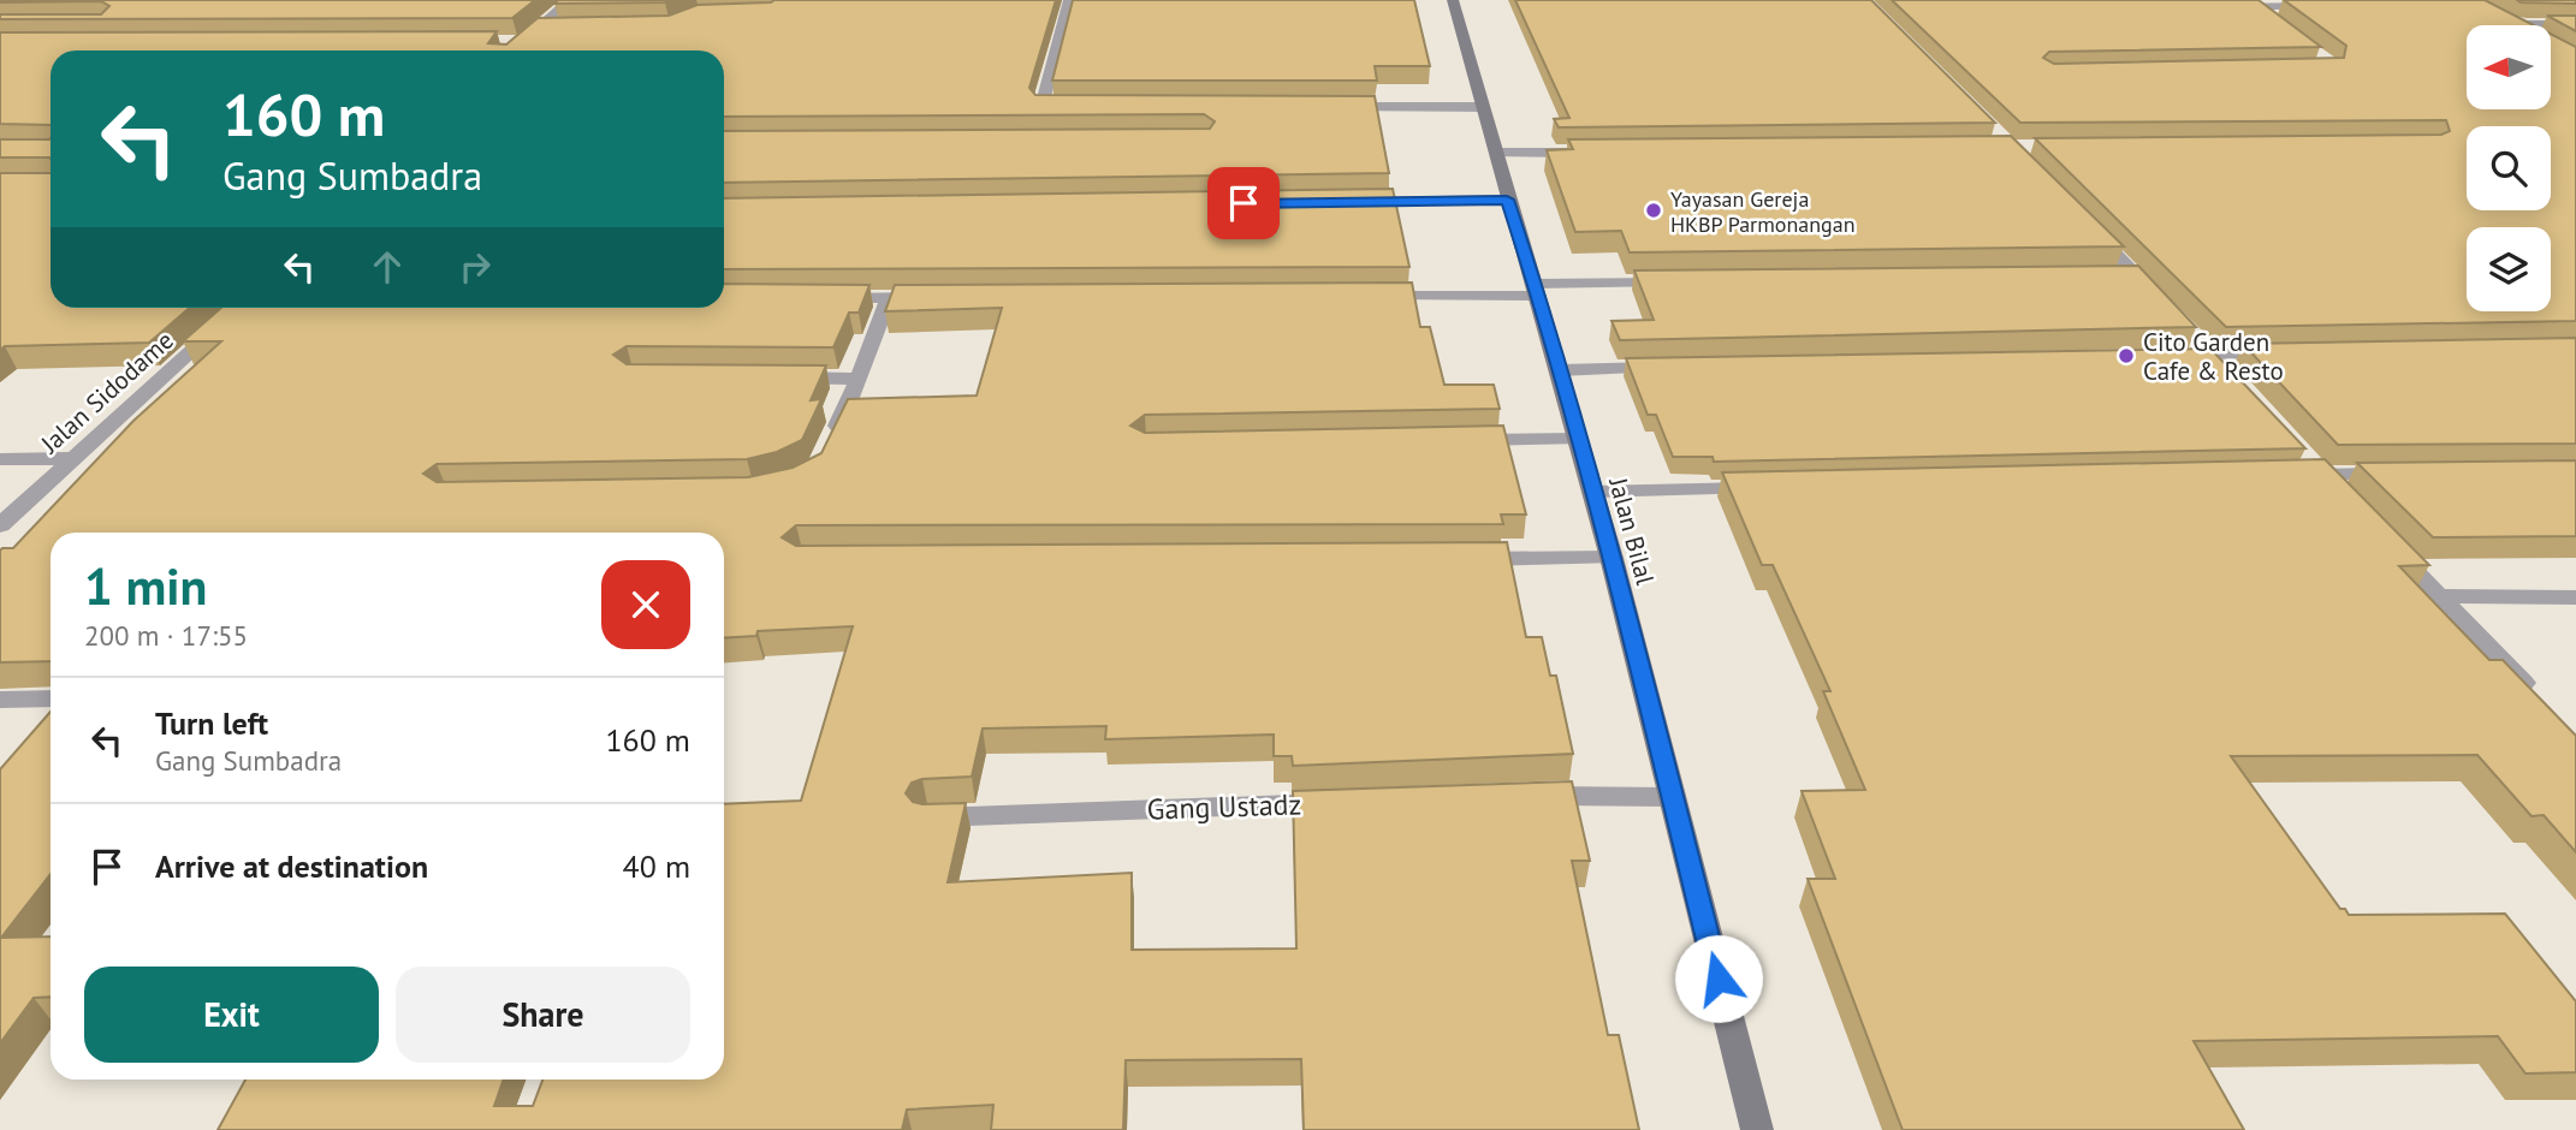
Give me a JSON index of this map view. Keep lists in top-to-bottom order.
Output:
{
  "streets": {
    "main road": ["Jalan Bilal"],
    "street": ["Jalan Sidodame", "Gang Ustadz"]
  },
  "places": ["Yayasan Gereja HKBP Parmonangan", "Cito Garden Cafe & Resto"],
  "north": "left",
  "page": {
    "turn": ["160 m", "Gang Sumbadra"],
    "heading": ["1 min", "200 m · 17:55"],
    "list": [
      {
        "name": "Turn left",
        "note": "Gang Sumbadra",
        "value": "160 m"
      },
      {
        "name": "Arrive at destination",
        "value": "40 m"
      }
    ],
    "buttons": ["Exit", "Share"]
  }
}
